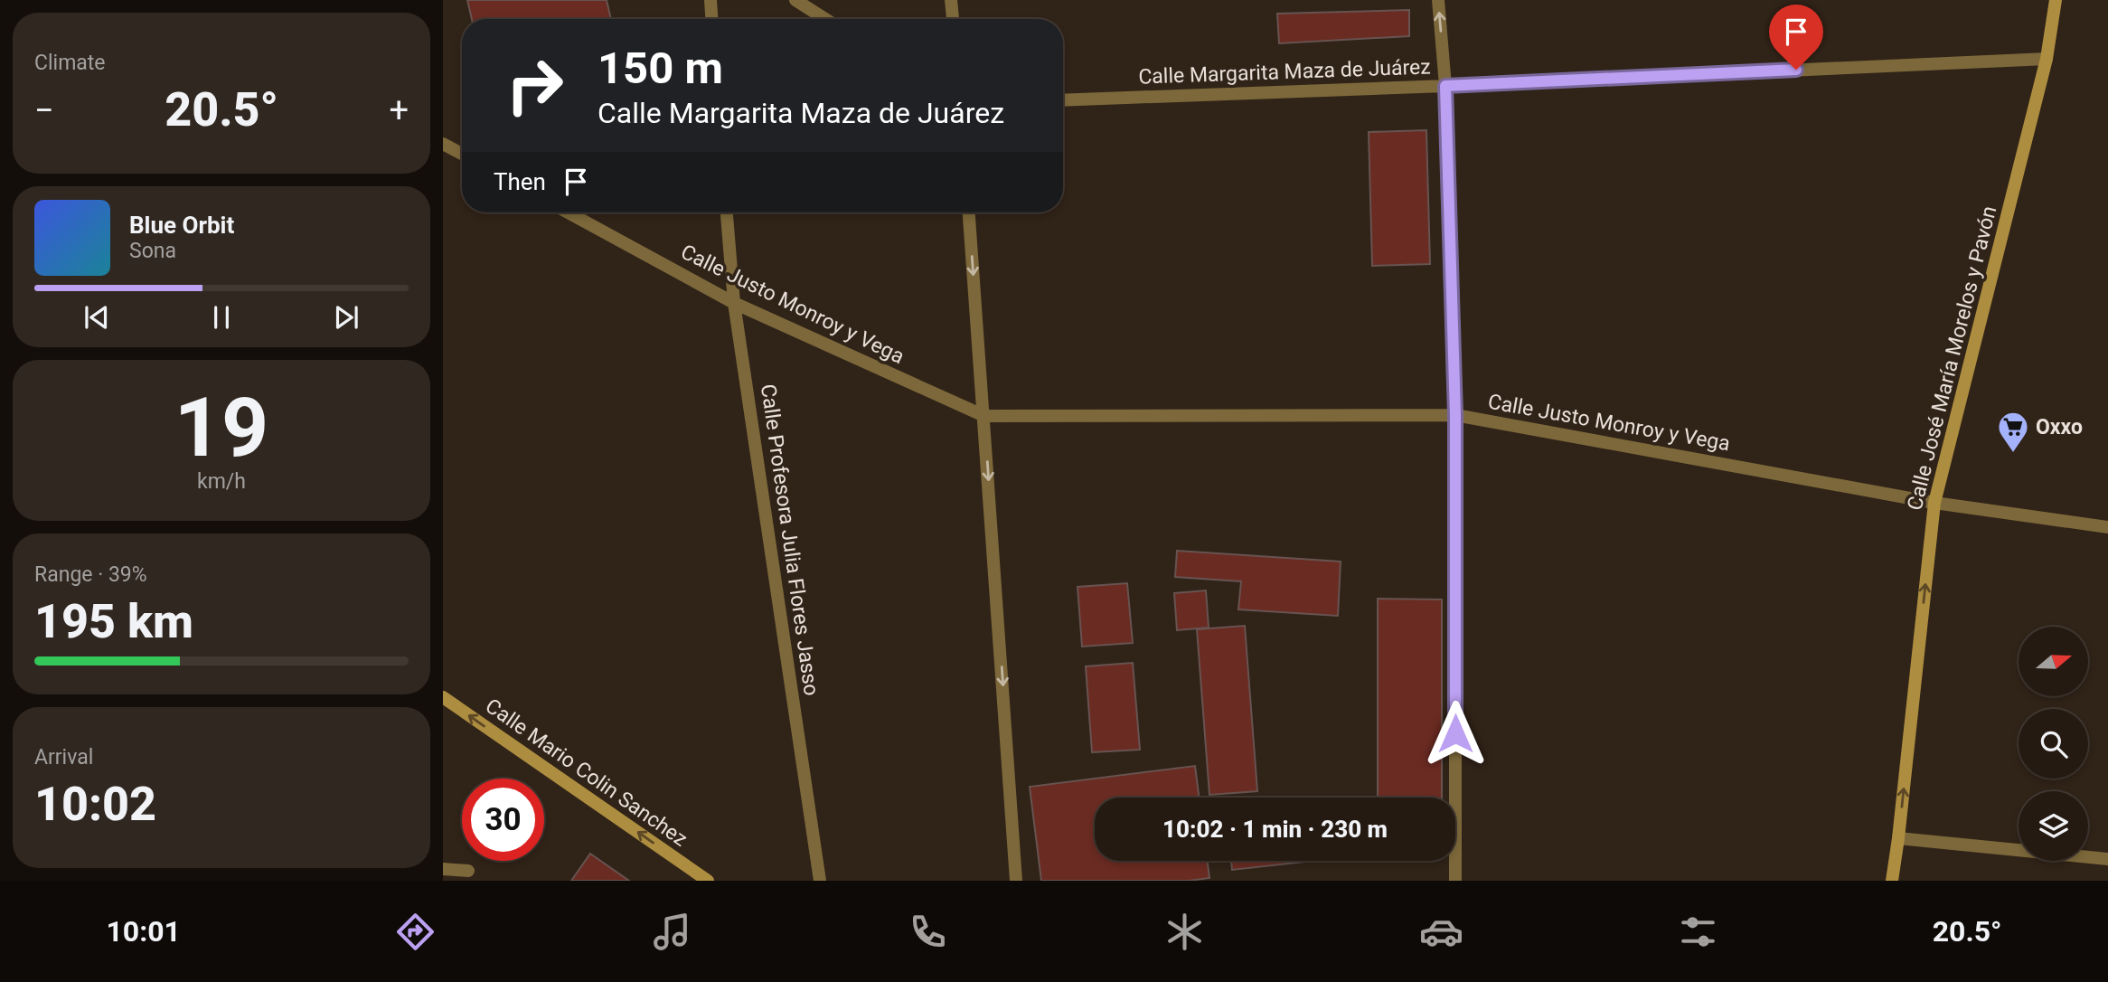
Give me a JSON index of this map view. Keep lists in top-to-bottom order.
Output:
{
  "streets": {
    "street": [
      "Calle Margarita Maza de Juárez",
      "Calle Justo Monroy y Vega",
      "Calle José María Morelos y Pavón",
      "Calle Profesora Julia Flores Jasso",
      "Calle Mario Colin Sanchez"
    ]
  },
  "crossings": [
    ["Calle Margarita Maza de Juárez", "Calle José María Morelos y Pavón"],
    ["Calle Justo Monroy y Vega", "Calle José María Morelos y Pavón"],
    ["Calle Justo Monroy y Vega", "Calle Profesora Julia Flores Jasso"]
  ],
  "one_way": ["Calle José María Morelos y Pavón", "Calle Mario Colin Sanchez"],
  "places": {
    "supermarket": ["Oxxo"]
  },
  "north": "right",
  "page": {
    "tile": [
      "Climate",
      ["19", "km/h"],
      ["Range · 39%", "195 km"],
      ["Arrival", "10:02"]
    ],
    "turn": ["150 m", "Calle Margarita Maza de Juárez"],
    "heat": ["−", "20.5°", "+"],
    "then": "Then",
    "song": ["Blue Orbit", "Sona"],
    "limit": "30",
    "trip": "10:02 · 1 min · 230 m",
    "tabs": ["10:01", "20.5°"]
  }
}
